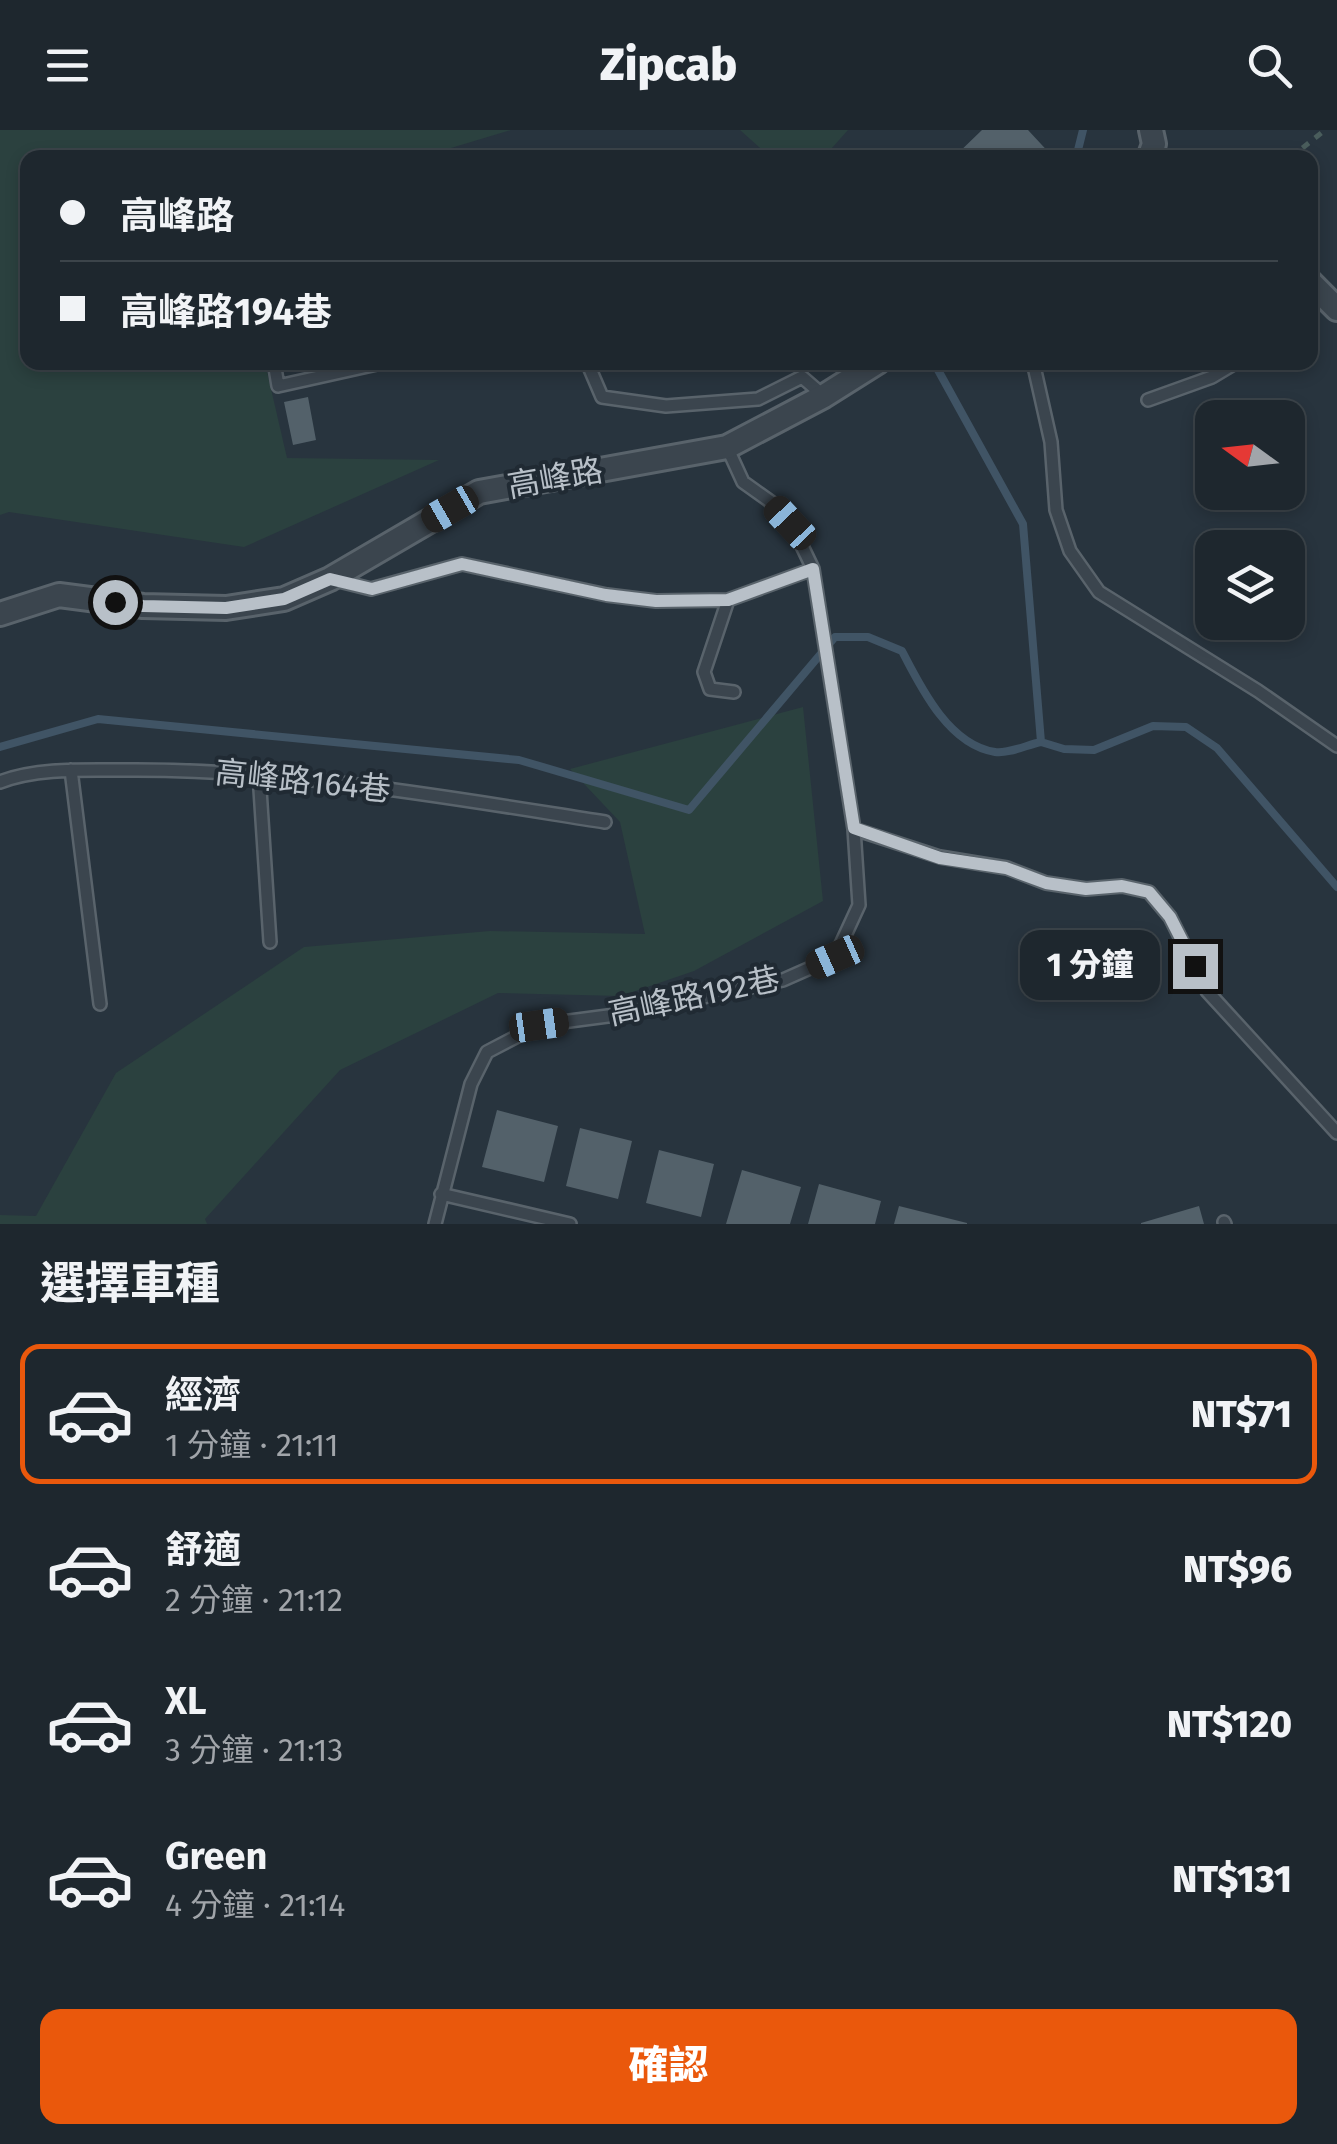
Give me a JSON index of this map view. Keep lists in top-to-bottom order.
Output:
{
  "streets": {
    "street": ["高峰路"],
    "lane": ["高峰路164巷", "高峰路192巷"]
  },
  "crossings": [
    ["高峰路", "高峰路192巷"]
  ],
  "north": "left",
  "page": {
    "header": "Zipcab",
    "banner": ["高峰路", "高峰路194巷"],
    "bubble": "1 分鐘",
    "heading": "選擇車種",
    "list": [
      {
        "name": "經濟",
        "note": "1 分鐘 · 21:11",
        "value": "NT$71"
      },
      {
        "name": "舒適",
        "note": "2 分鐘 · 21:12",
        "value": "NT$96"
      },
      {
        "name": "XL",
        "note": "3 分鐘 · 21:13",
        "value": "NT$120"
      },
      {
        "name": "Green",
        "note": "4 分鐘 · 21:14",
        "value": "NT$131"
      }
    ],
    "buttons": "確認"
  }
}
